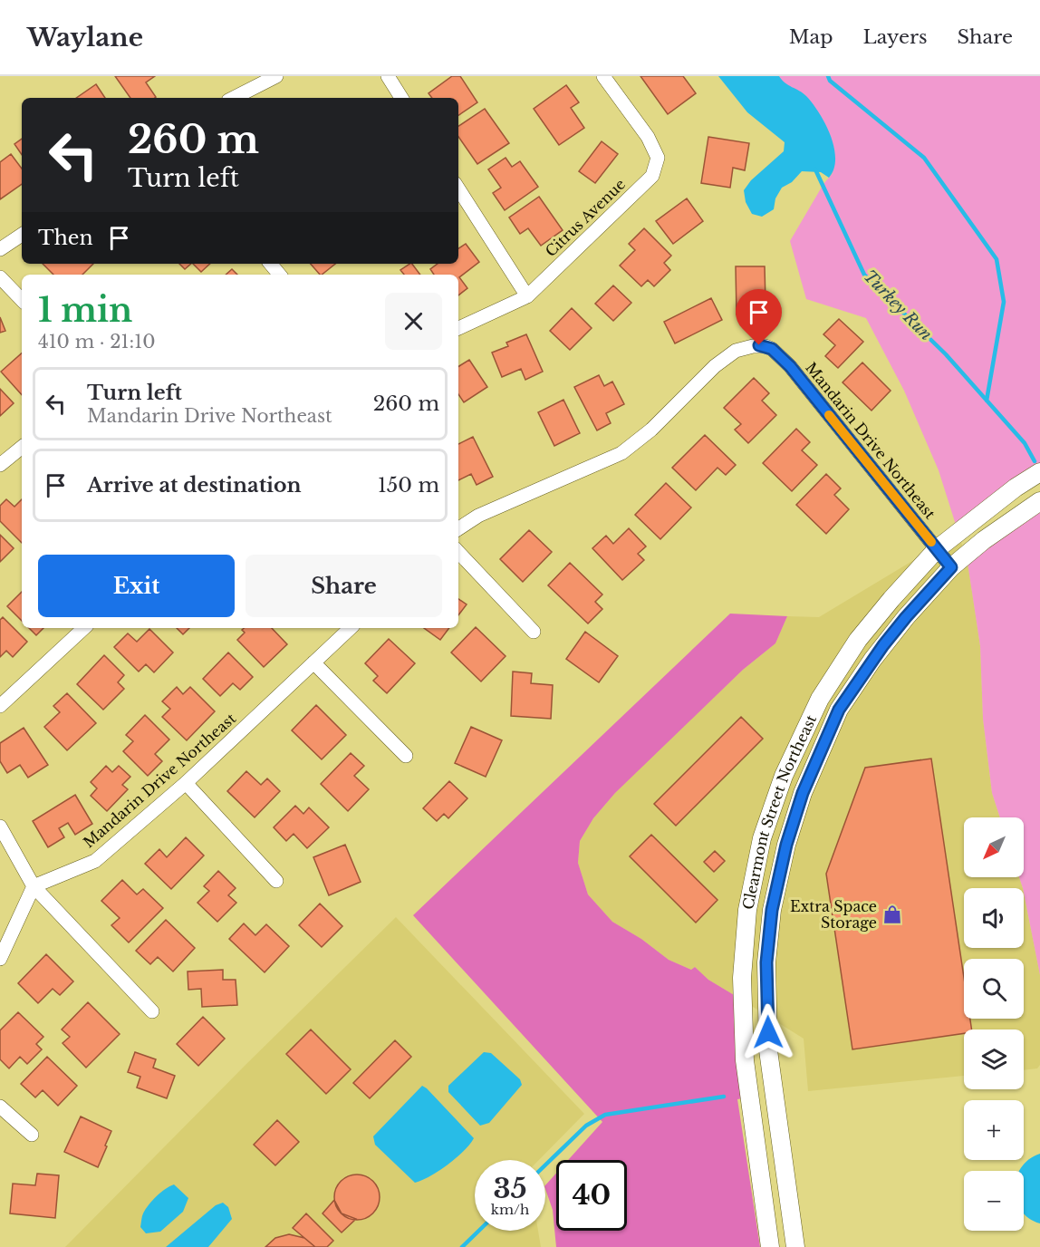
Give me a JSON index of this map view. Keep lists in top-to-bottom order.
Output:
{
  "streets": {
    "street": ["Citrus Avenue", "Mandarin Drive Northeast", "Clearmont Street Northeast"]
  },
  "crossings": [
    ["Mandarin Drive Northeast", "Clearmont Street Northeast"]
  ],
  "water": ["Turkey Run"],
  "places": {
    "shop": ["Extra Space Storage"]
  },
  "north": "bottom left",
  "page": {
    "header": "Waylane",
    "nav": ["Map", "Layers", "Share"],
    "turn": ["260 m", "Turn left"],
    "then": "Then",
    "heading": ["1 min", "410 m · 21:10"],
    "list": [
      {
        "name": "Turn left",
        "note": "Mandarin Drive Northeast",
        "value": "260 m"
      },
      {
        "name": "Arrive at destination",
        "value": "150 m"
      }
    ],
    "buttons": ["Exit", "Share"],
    "map_buttons": ["+", "−"],
    "speed": "35 km/h",
    "limit": "40"
  }
}
